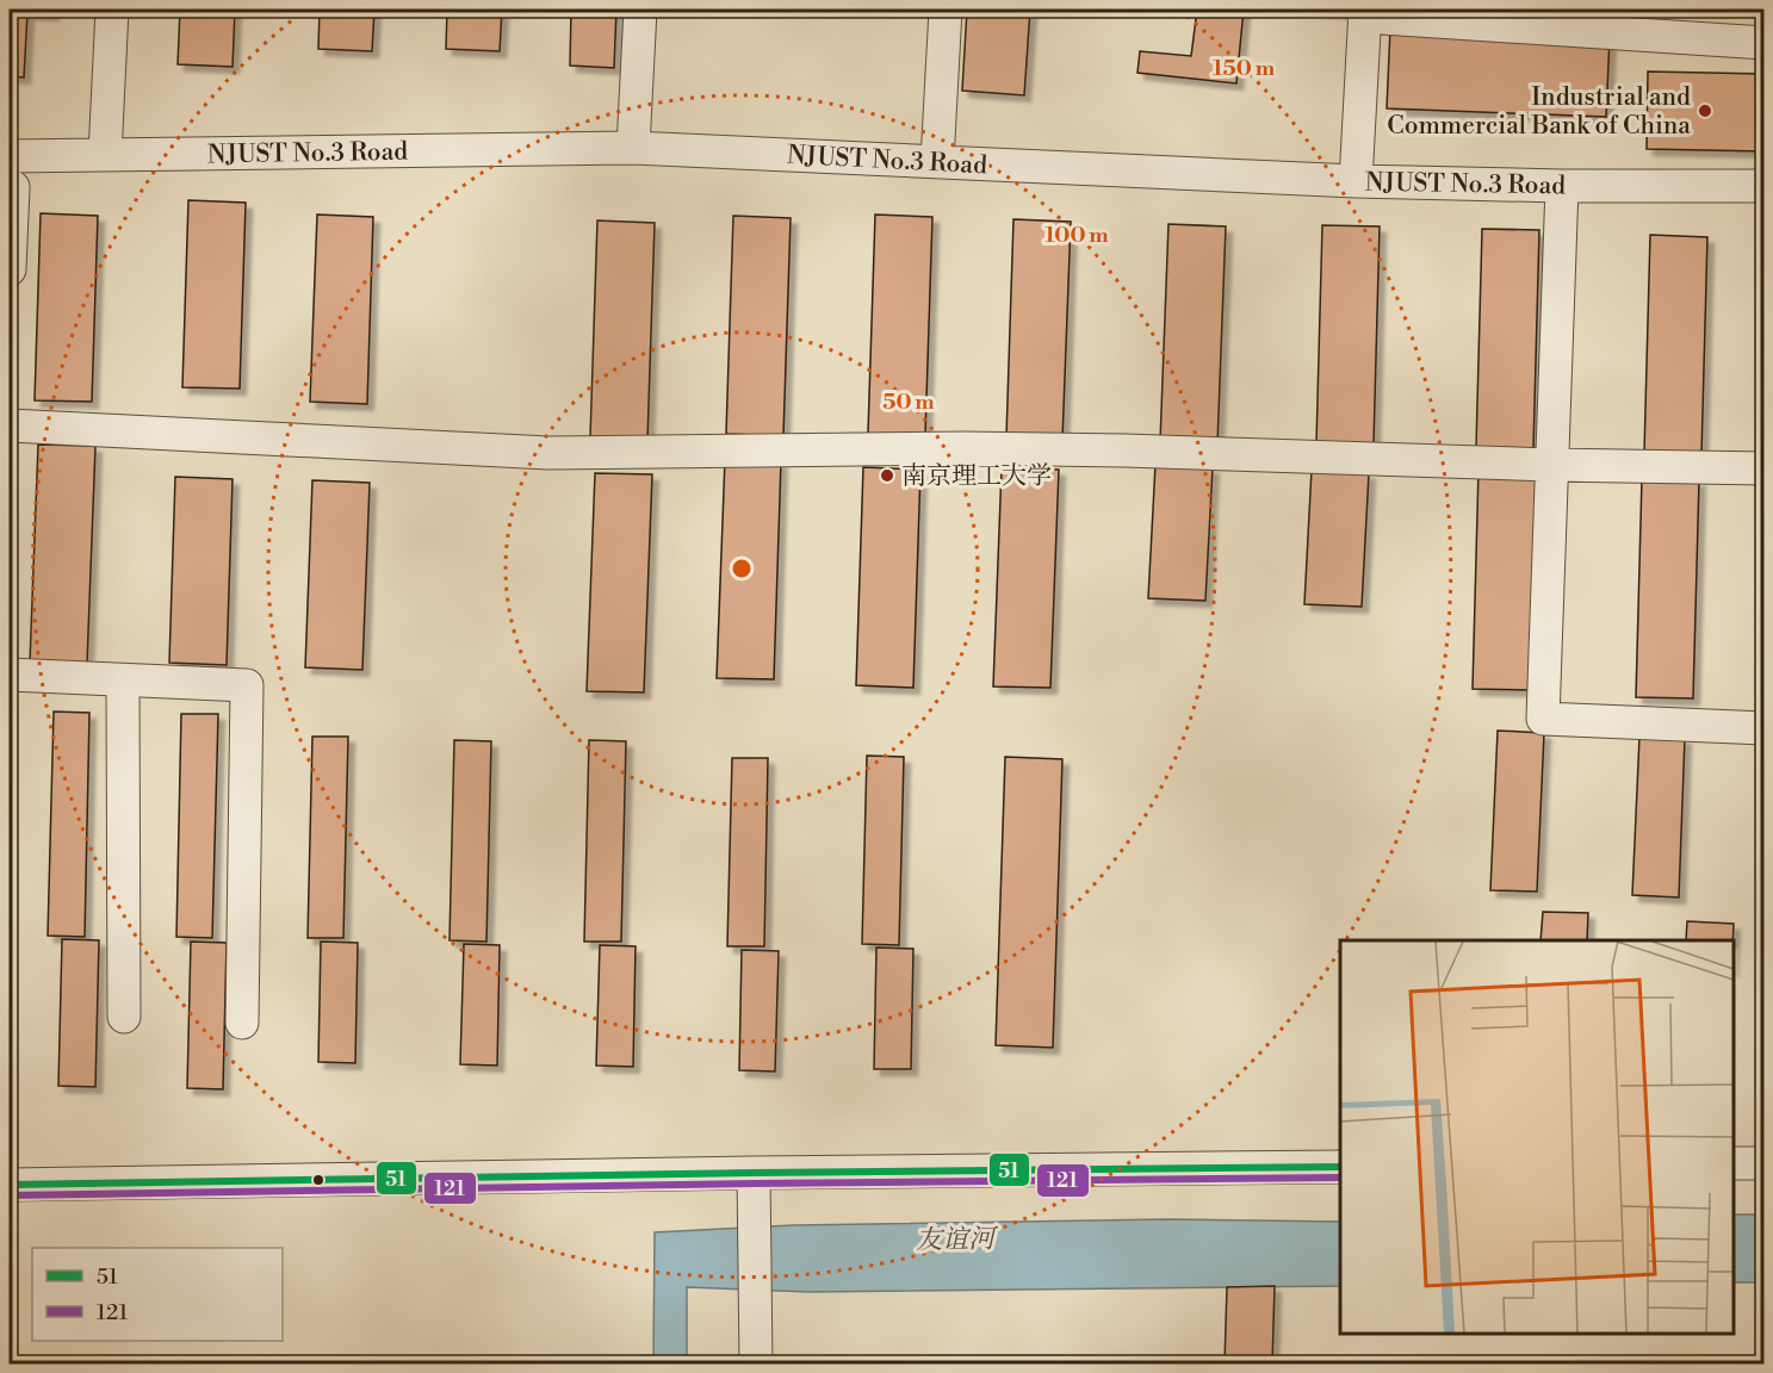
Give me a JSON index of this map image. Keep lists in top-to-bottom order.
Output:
{
  "streets": {
    "street": ["NJUST No.3 Road"]
  },
  "water": ["友谊河"],
  "places": ["Industrial and Commercial Bank of China", "南京理工大学"],
  "lines": ["transit line 51", "transit line 121"],
  "legend": ["51", "121"],
  "rings": ["150 m", "100 m", "50 m"]
}
